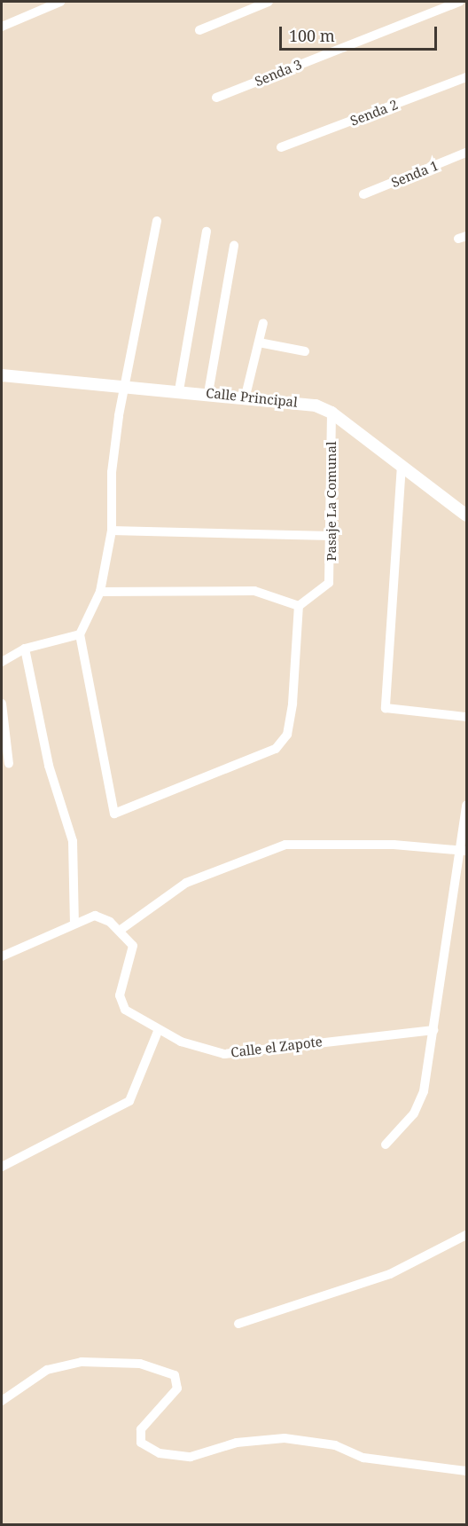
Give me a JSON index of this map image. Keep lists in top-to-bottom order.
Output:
{
  "streets": {
    "street": [
      "Senda 3",
      "Senda 2",
      "Senda 1",
      "Calle Principal",
      "Pasaje La Comunal",
      "Calle el Zapote"
    ]
  },
  "crossings": [
    ["Calle Principal", "Pasaje La Comunal"]
  ],
  "scale_bar": "100 m"
}
